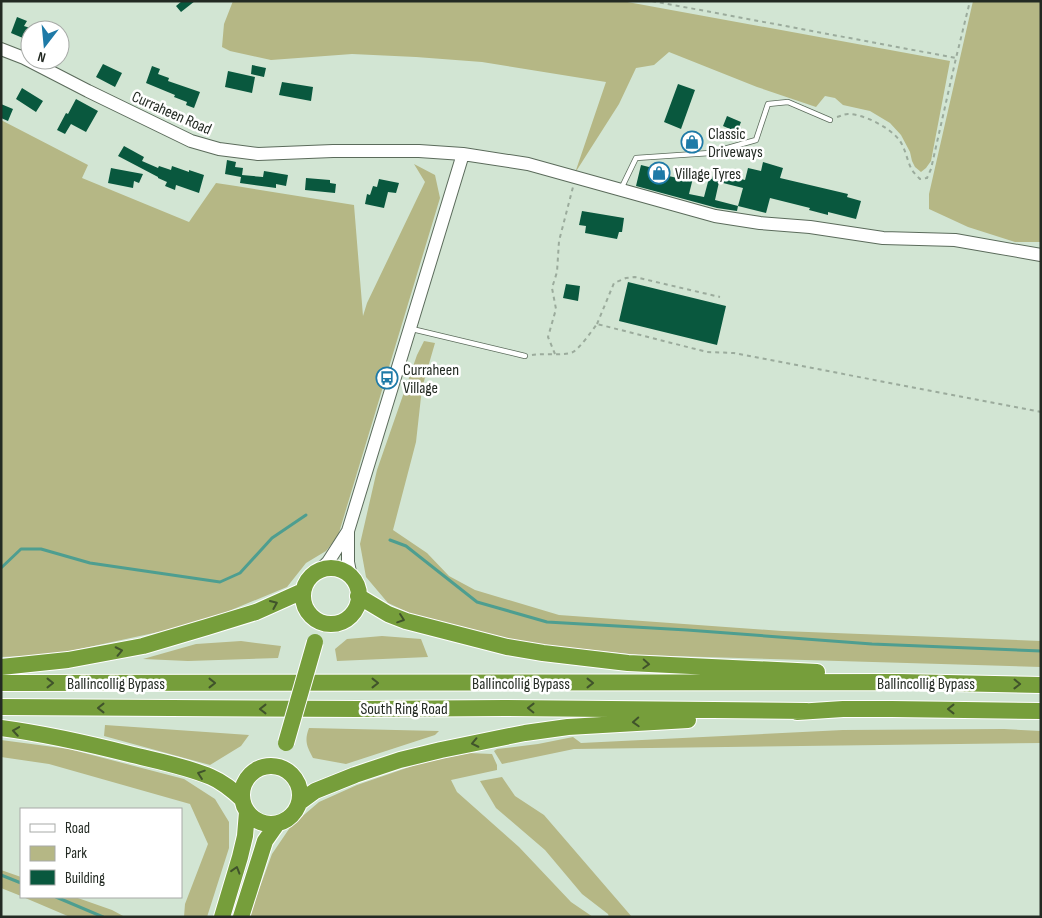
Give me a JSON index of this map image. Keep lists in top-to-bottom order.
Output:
{
  "streets": {
    "highway": ["Ballincollig Bypass", "South Ring Road"],
    "street": ["Curraheen Road"]
  },
  "crossings": [
    ["Ballincollig Bypass", "South Ring Road"]
  ],
  "places": {
    "shop": ["Classic Driveways", "Village Tyres"],
    "bus stop": ["Curraheen Village"]
  },
  "legend": ["Road", "Park", "Building"],
  "north": "bottom"
}
